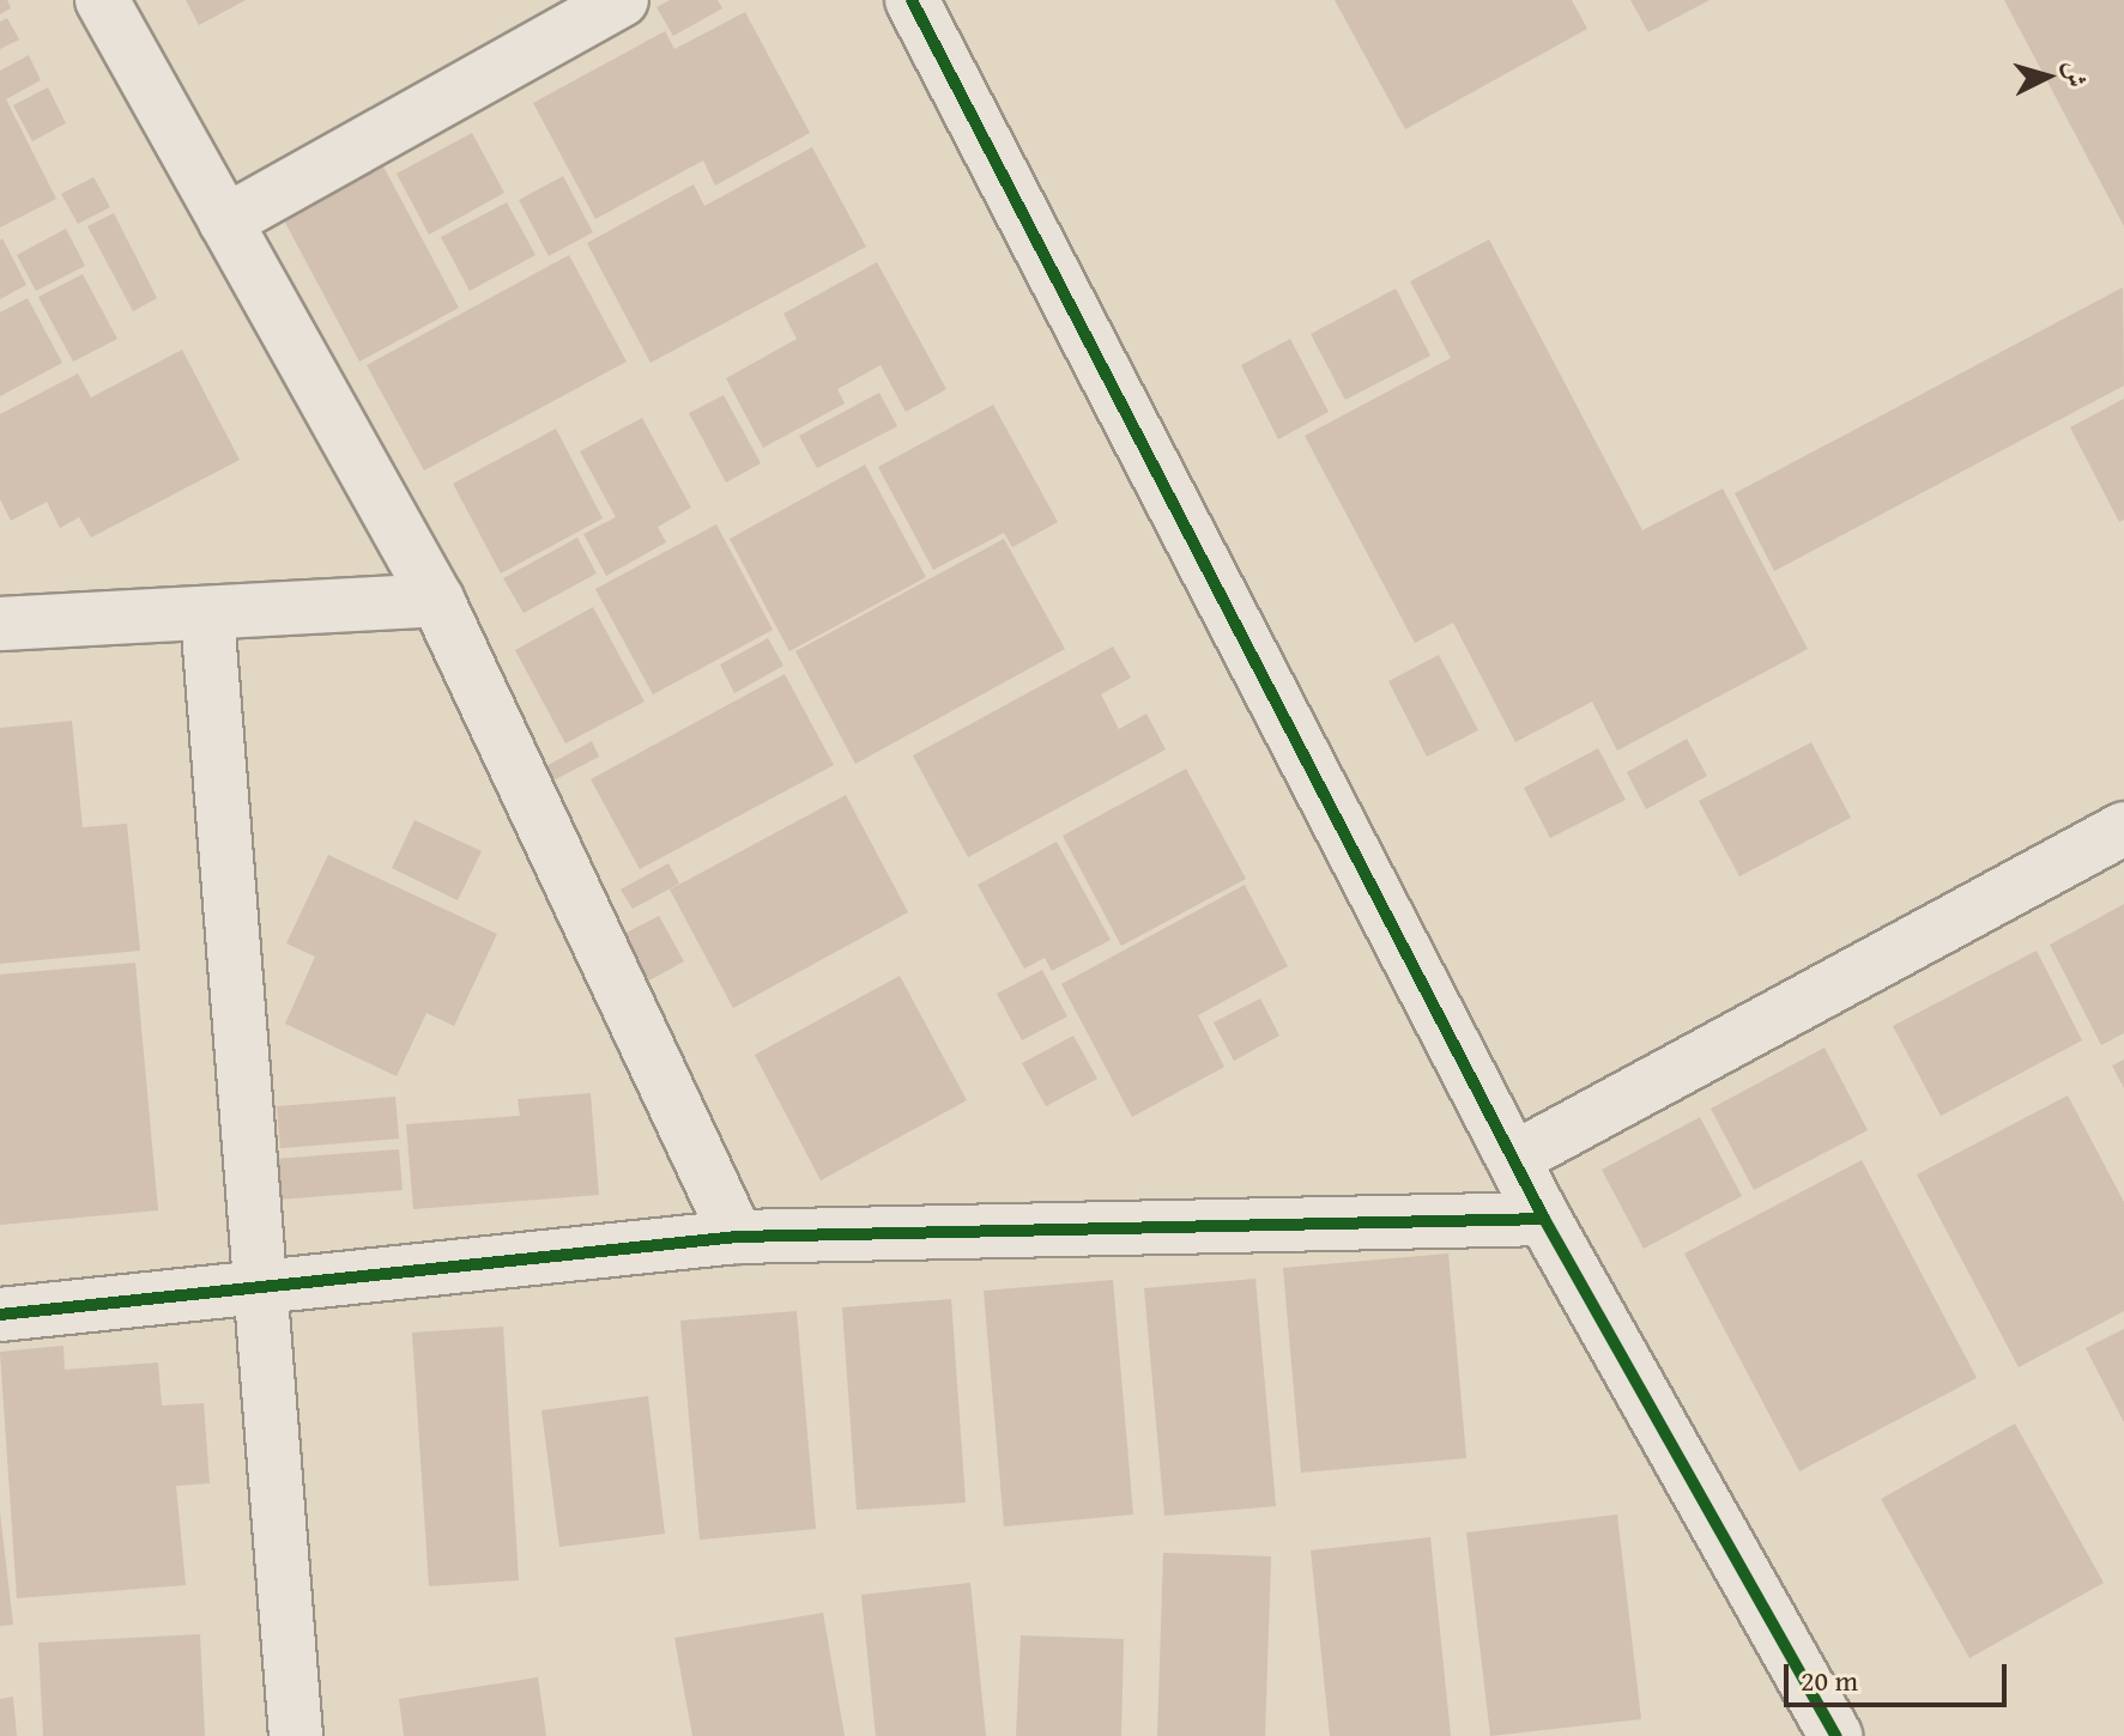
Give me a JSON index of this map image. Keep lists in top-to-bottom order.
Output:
{
  "scale_bar": "20 m",
  "north": "right"
}
